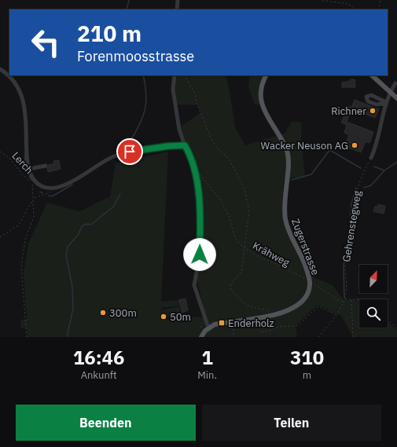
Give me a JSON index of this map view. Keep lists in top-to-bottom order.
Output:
{
  "streets": {
    "main road": ["Zugerstrasse"],
    "path": ["Lerch", "Gehrenstegweg", "Krähweg"]
  },
  "crossings": [
    ["Gehrenstegweg", "Krähweg"],
    ["Zugerstrasse", "Krähweg"]
  ],
  "places": {
    "other": [
      "Richner",
      "Wacker Neuson AG",
      "300m",
      "50m"
    ],
    "transit": ["Enderholz"]
  },
  "north": "top right",
  "page": {
    "turn": ["210 m", "Forenmoosstrasse"],
    "eta": [
      "16:46",
      "Ankunft",
      "1",
      "Min.",
      "310",
      "m"
    ],
    "buttons": ["Beenden", "Teilen"]
  }
}
